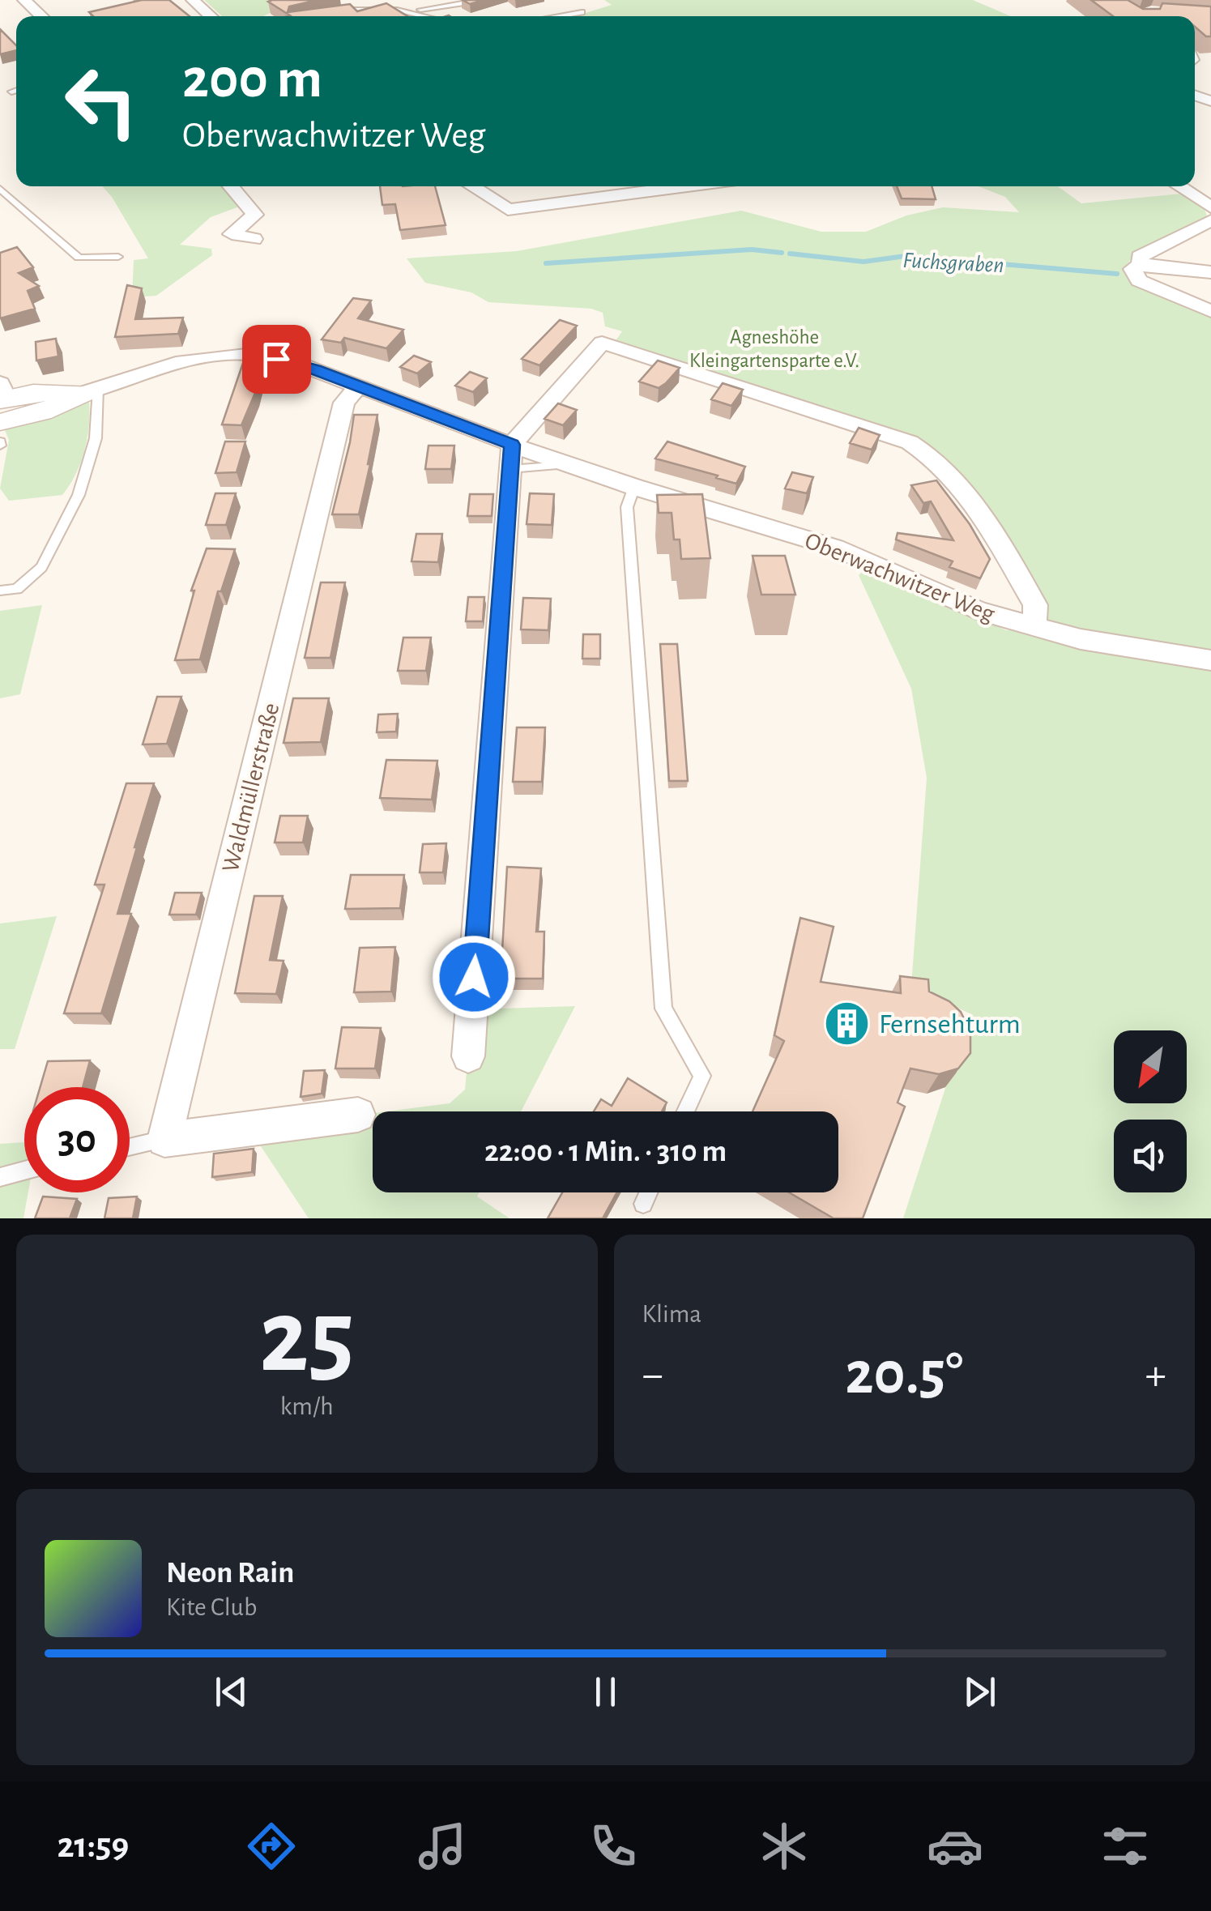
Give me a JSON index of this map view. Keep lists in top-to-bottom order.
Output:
{
  "streets": {
    "street": ["Oberwachwitzer Weg", "Waldmüllerstraße"]
  },
  "crossings": [
    ["Oberwachwitzer Weg", "Waldmüllerstraße"]
  ],
  "water": ["Fuchsgraben"],
  "parks": ["Agneshöhe Kleingartensparte e.V."],
  "places": {
    "building": ["Fernsehturm"]
  },
  "north": "bottom left",
  "page": {
    "turn": ["200 m", "Oberwachwitzer Weg"],
    "limit": "30",
    "trip": "22:00 · 1 Min. · 310 m",
    "tile": [
      ["25", "km/h"],
      "Klima"
    ],
    "heat": ["−", "20.5°", "+"],
    "song": ["Neon Rain", "Kite Club"],
    "tabs": "21:59"
  }
}
